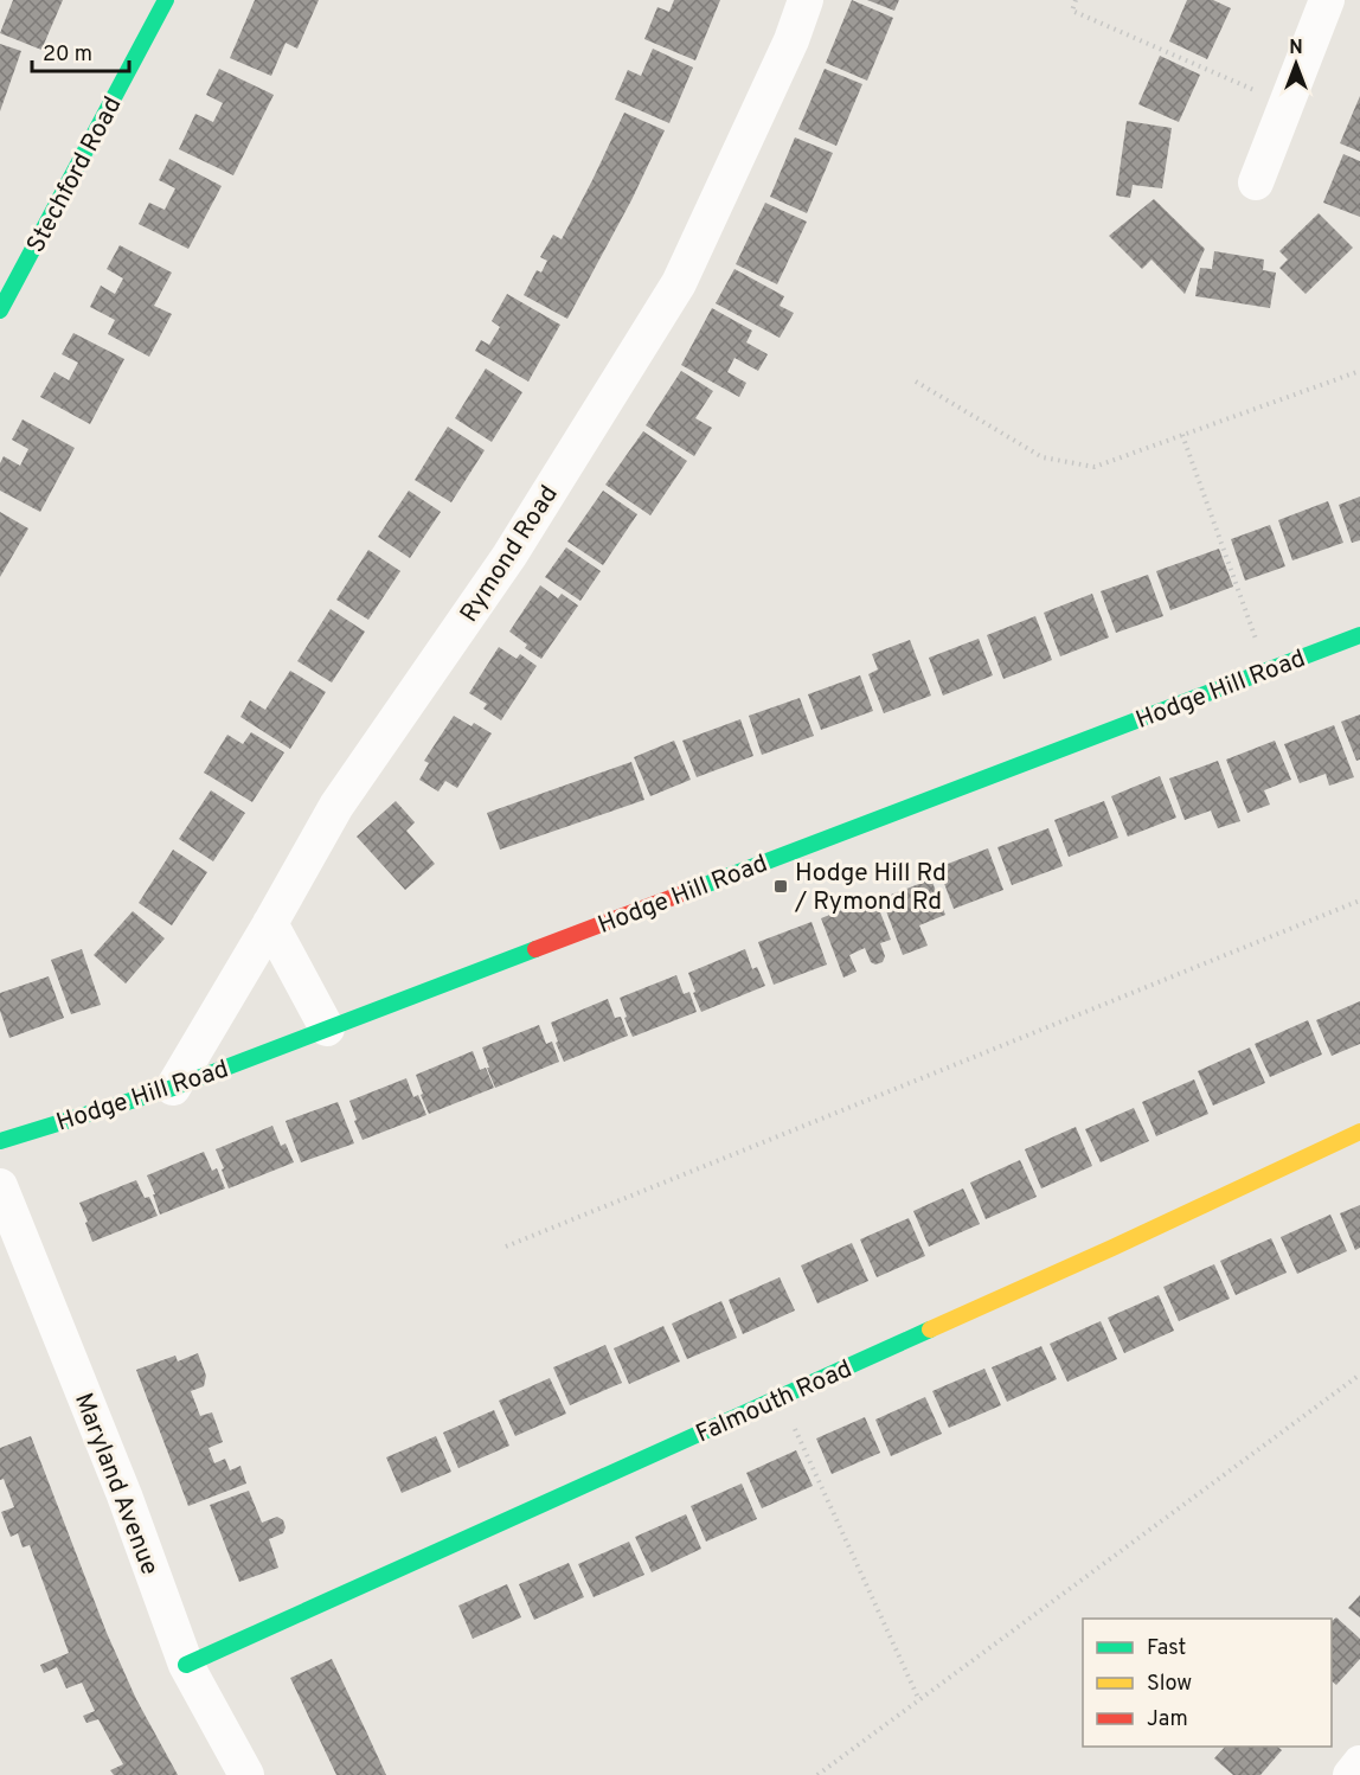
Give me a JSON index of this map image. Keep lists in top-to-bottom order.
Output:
{
  "streets": {
    "street": [
      "Stechford Road",
      "Rymond Road",
      "Hodge Hill Road",
      "Falmouth Road",
      "Maryland Avenue"
    ]
  },
  "crossings": [
    ["Rymond Road", "Hodge Hill Road"],
    ["Falmouth Road", "Maryland Avenue"]
  ],
  "places": {
    "transit": ["Hodge Hill Rd / Rymond Rd"]
  },
  "legend": ["Fast", "Slow", "Jam"],
  "scale_bar": "20 m",
  "north": "top"
}
